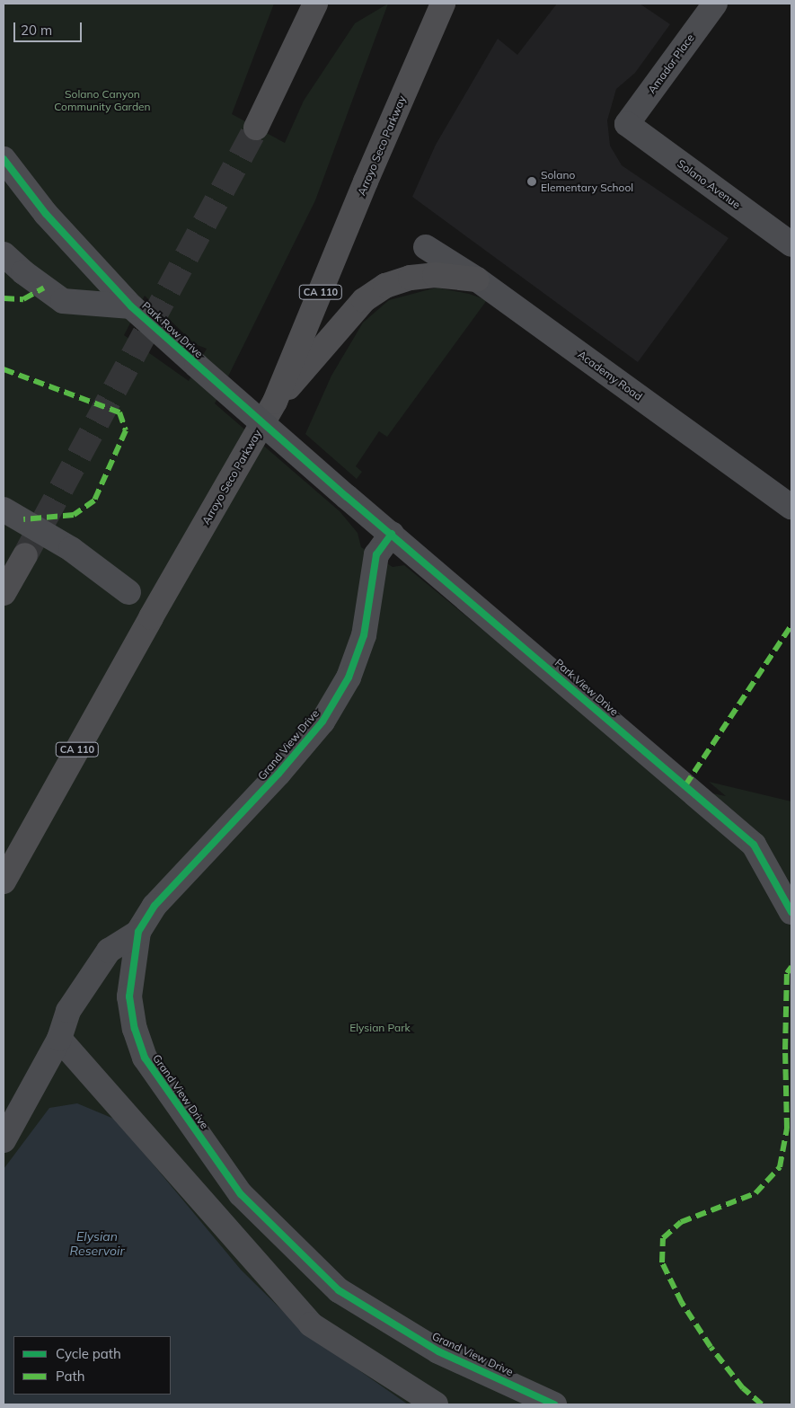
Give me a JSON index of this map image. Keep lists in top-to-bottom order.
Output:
{
  "streets": {
    "highway": ["Arroyo Seco Parkway", "CA 110"],
    "street": [
      "Amador Place",
      "Solano Avenue",
      "Park Row Drive",
      "Academy Road",
      "Park View Drive",
      "Grand View Drive"
    ]
  },
  "crossings": [
    ["Amador Place", "Solano Avenue"],
    ["Park Row Drive", "Park View Drive"],
    ["Park View Drive", "Grand View Drive"]
  ],
  "water": ["Elysian Reservoir"],
  "parks": ["Solano Canyon Community Garden", "Elysian Park"],
  "places": ["Solano Elementary School"],
  "legend": ["Cycle path", "Path"],
  "scale_bar": "20 m"
}
